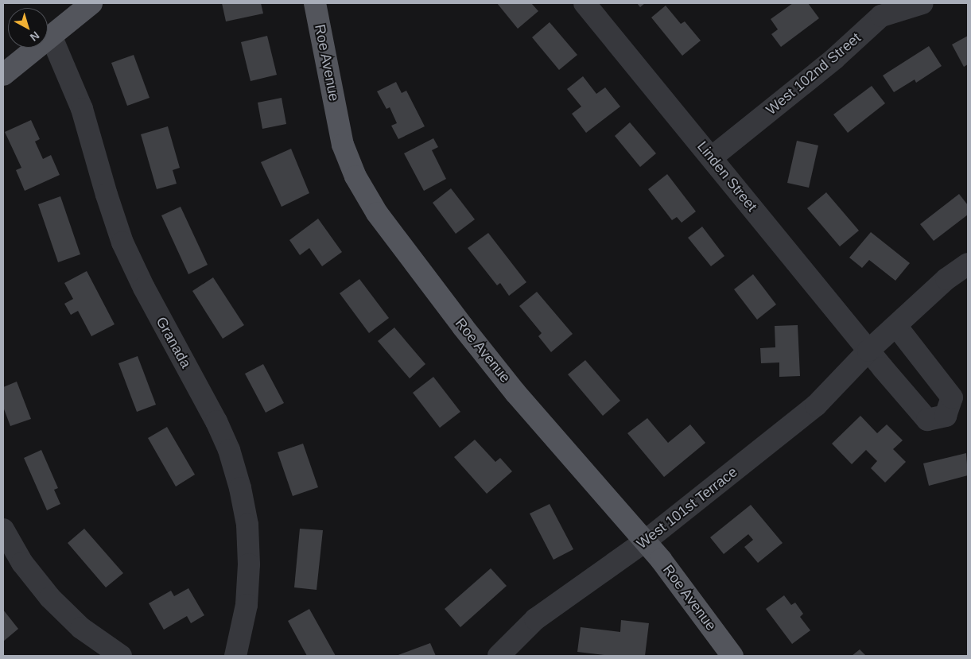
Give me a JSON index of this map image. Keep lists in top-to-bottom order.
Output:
{
  "streets": {
    "main road": ["Roe Avenue"],
    "street": [
      "West 102nd Street",
      "Linden Street",
      "Granada",
      "West 101st Terrace"
    ]
  },
  "crossings": [
    ["Roe Avenue", "West 101st Terrace"],
    ["West 102nd Street", "Linden Street"],
    ["Linden Street", "West 101st Terrace"]
  ],
  "north": "bottom right"
}
